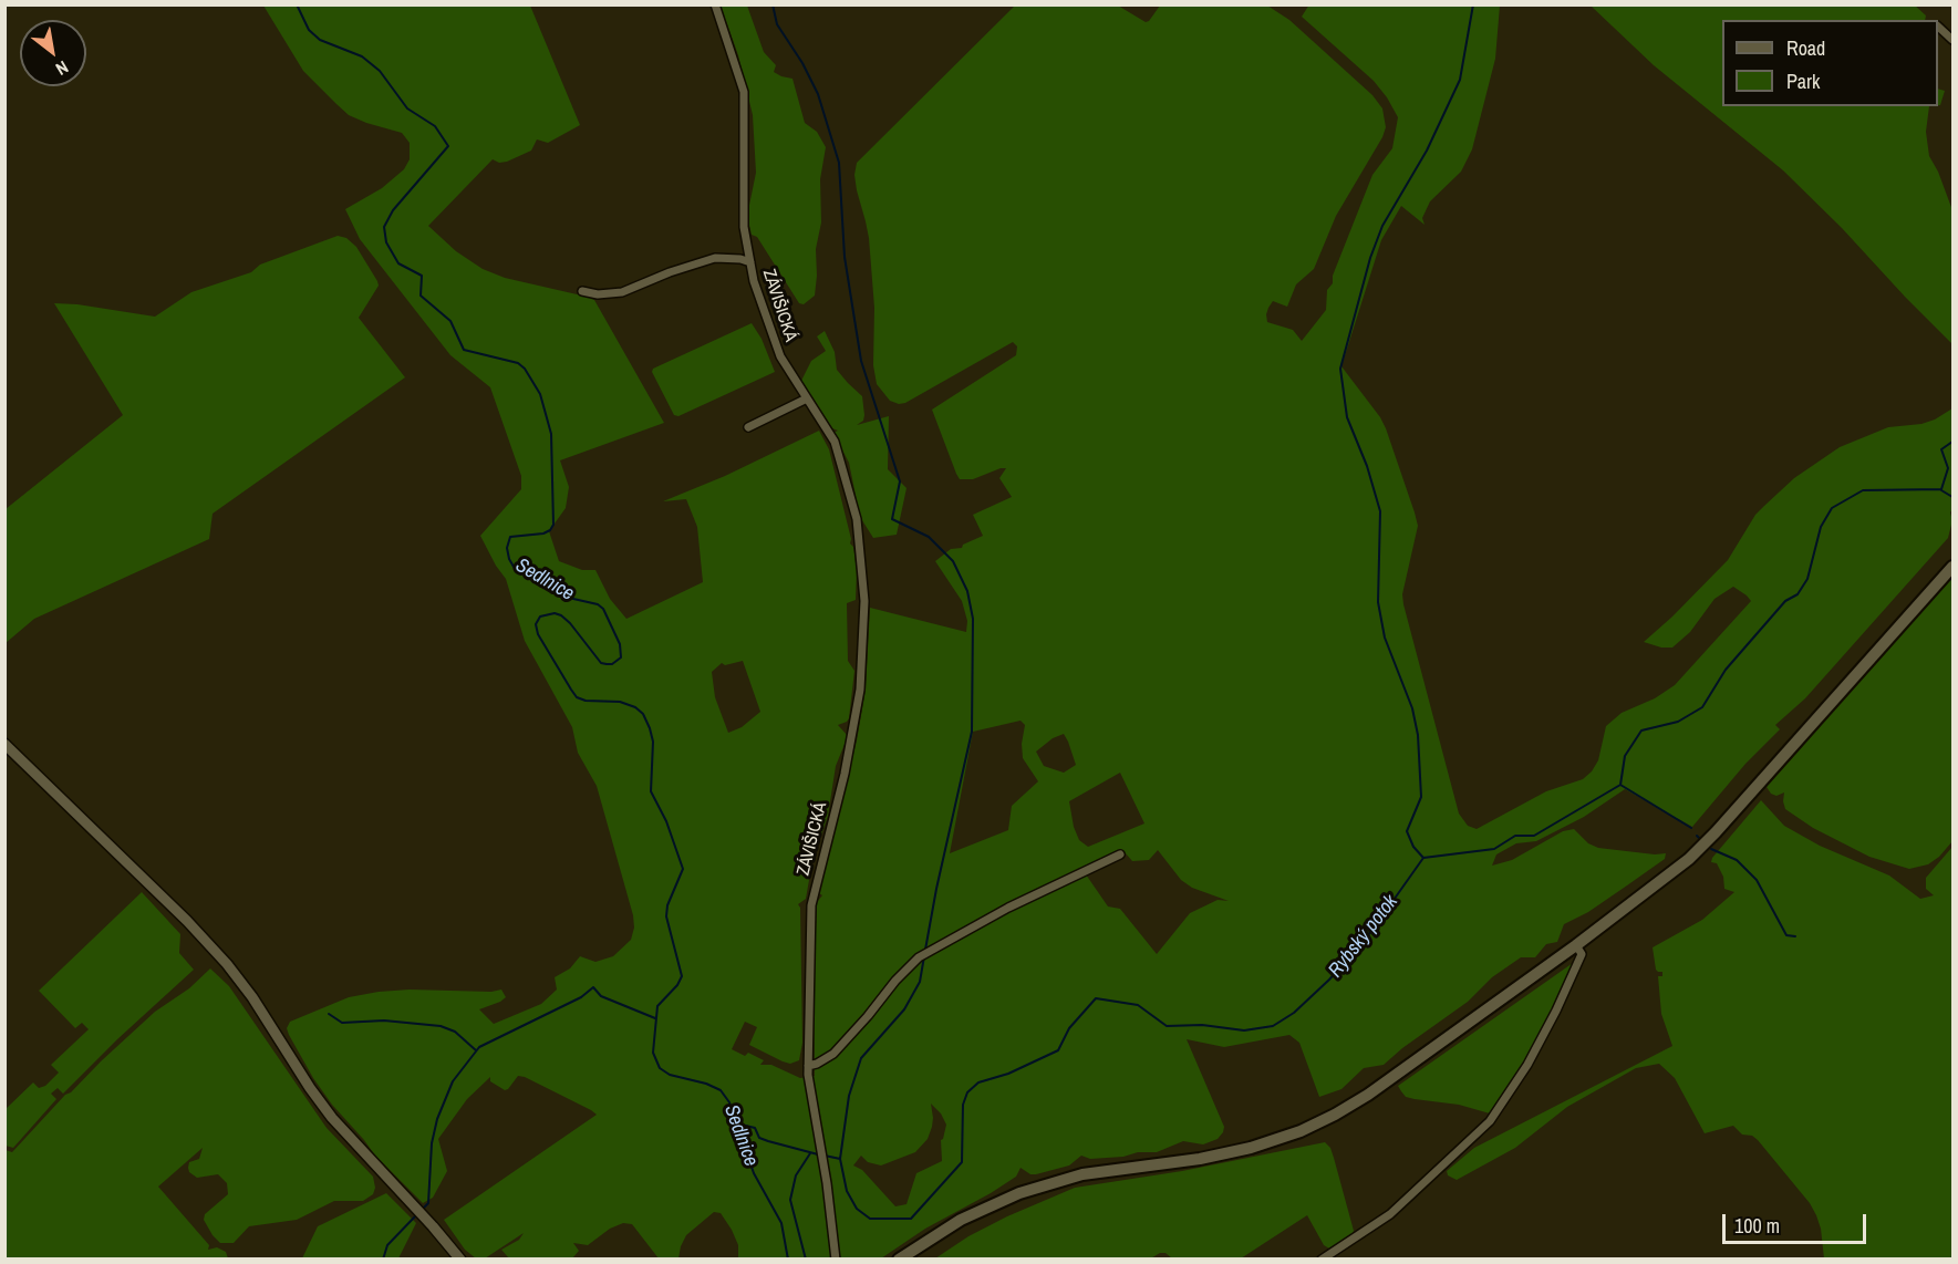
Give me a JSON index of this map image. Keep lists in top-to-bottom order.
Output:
{
  "streets": {
    "street": ["ZÁVIŠICKÁ"]
  },
  "water": ["Sedlnice", "Rybský potok"],
  "legend": ["Road", "Park"],
  "scale_bar": "100 m",
  "north": "bottom right"
}
